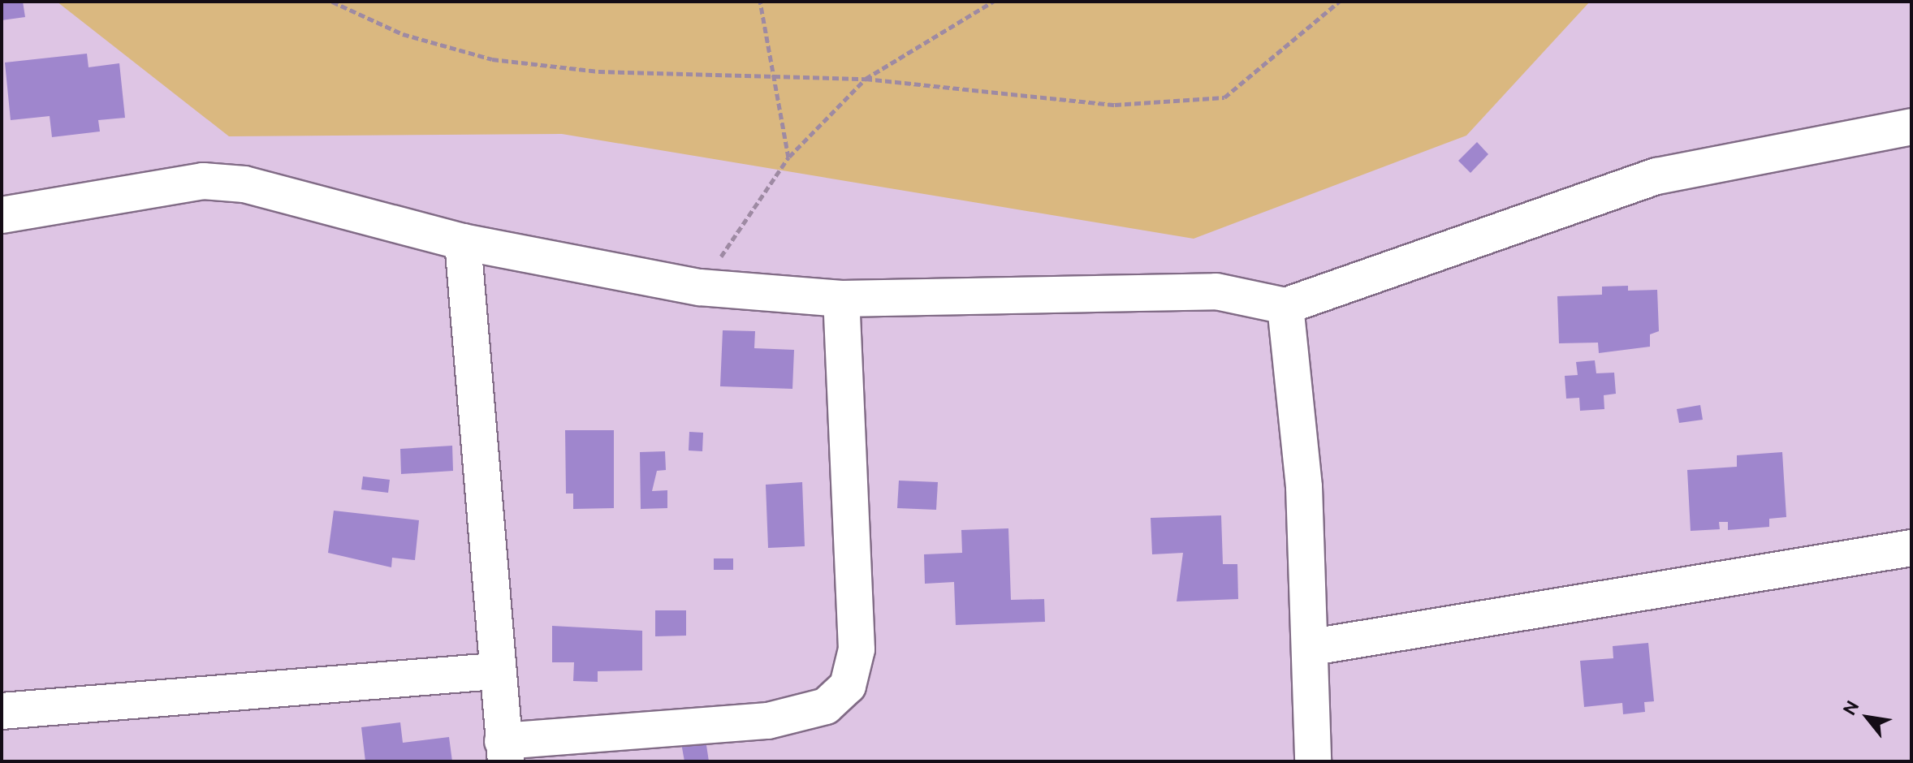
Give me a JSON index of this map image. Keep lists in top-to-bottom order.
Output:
{
  "north": "top left"
}
